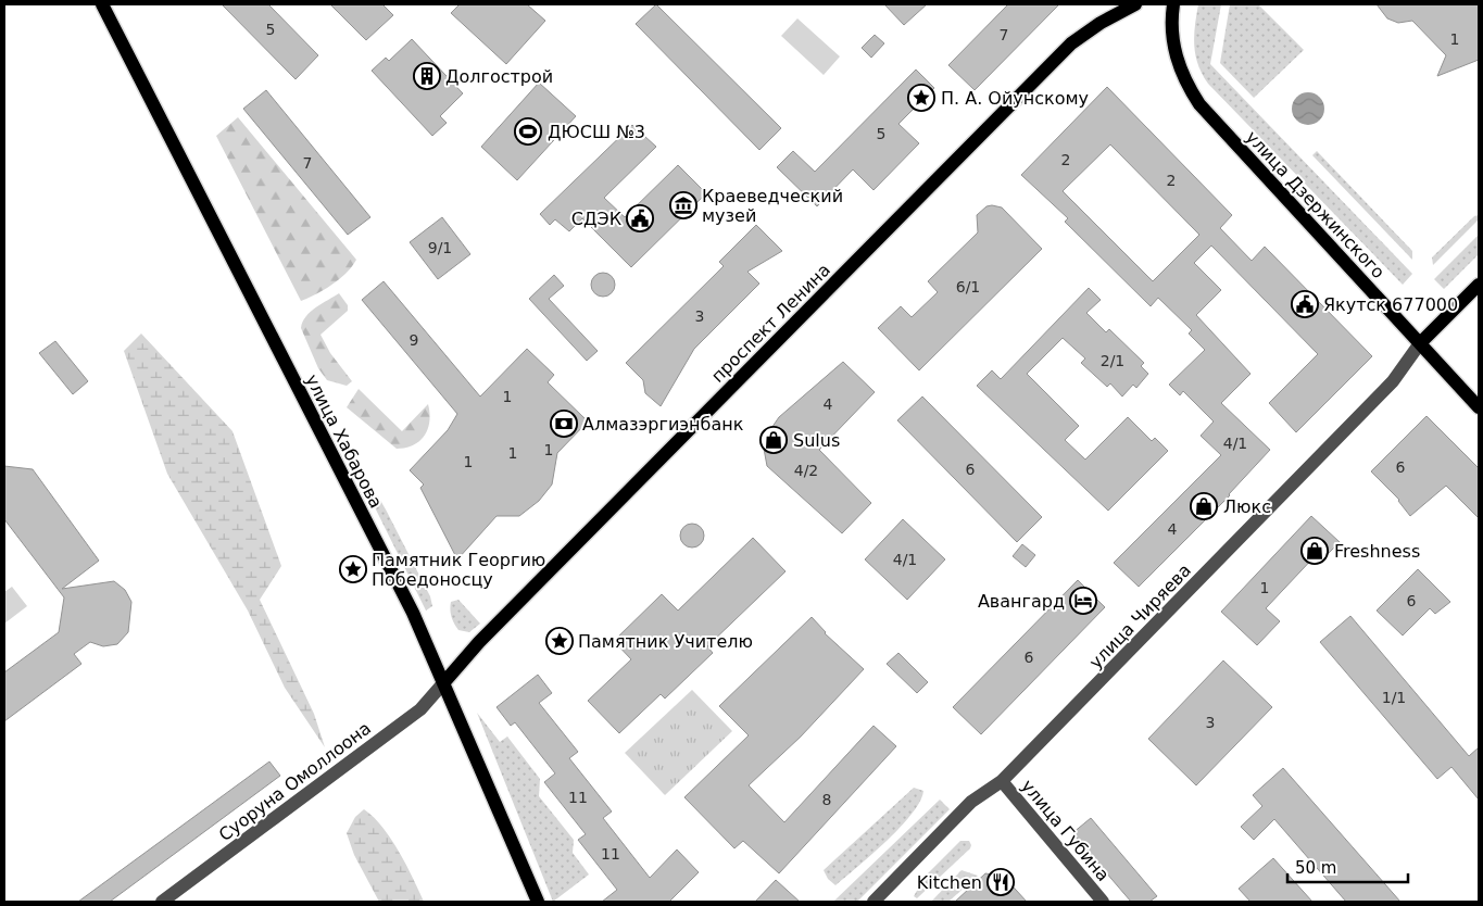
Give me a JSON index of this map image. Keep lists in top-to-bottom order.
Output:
{
  "streets": {
    "main road": ["улица Дзержинского", "проспект Ленина", "улица Хабарова"],
    "street": ["улица Чиряева", "Суоруна Омоллоона", "улица Губина"]
  },
  "crossings": [
    ["улица Дзержинского", "улица Чиряева"],
    ["проспект Ленина", "улица Хабарова"],
    ["проспект Ленина", "Суоруна Омоллоона"],
    ["улица Хабарова", "Суоруна Омоллоона"],
    ["улица Чиряева", "улица Губина"]
  ],
  "places": {
    "building": ["Долгострой"],
    "place": ["П. А. Ойунскому", "Памятник Георгию Победоносцу", "Памятник Учителю"],
    "sports": ["ДЮСШ №3"],
    "museum": ["Краеведческий музей"],
    "public building": ["СДЭК", "Якутск 677000"],
    "bank": ["Алмазэргиэнбанк"],
    "shop": ["Sulus", "Люкс", "Freshness"],
    "hotel": ["Авангард"],
    "restaurant": ["Kitchen"]
  },
  "house_numbers": [
    "5",
    "7",
    "1",
    "5",
    "2",
    "7",
    "2",
    "9/1",
    "6/1",
    "3",
    "9",
    "2/1",
    "1",
    "4",
    "4/1",
    "1",
    "1",
    "1",
    "6",
    "6",
    "4/2",
    "4",
    "4/1",
    "1",
    "6",
    "6",
    "1/1",
    "3",
    "11",
    "8",
    "11"
  ],
  "scale_bar": "50 m"
}
